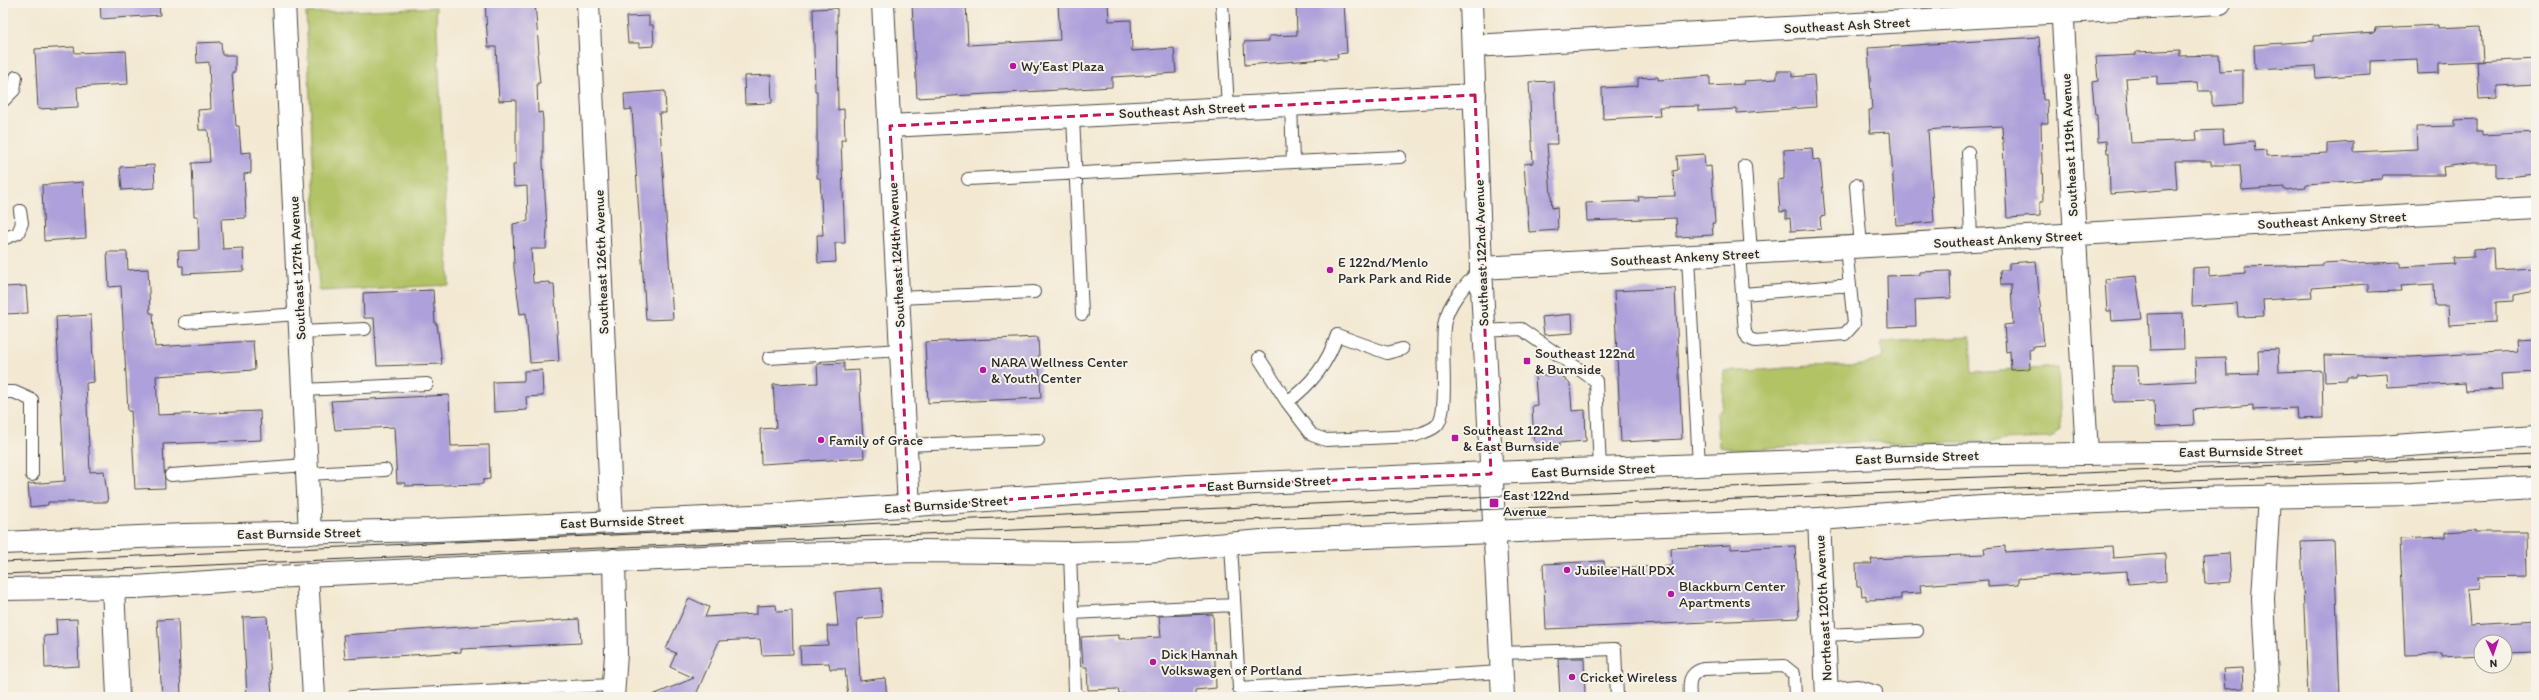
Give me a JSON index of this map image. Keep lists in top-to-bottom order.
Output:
{
  "streets": {
    "street": [
      "Southeast Ash Street",
      "Southeast 119th Avenue",
      "Southeast Ankeny Street",
      "Southeast 122nd Avenue",
      "Southeast 124th Avenue",
      "Southeast 126th Avenue",
      "Southeast 127th Avenue",
      "East Burnside Street",
      "Northeast 120th Avenue"
    ]
  },
  "crossings": [
    ["Southeast Ash Street", "Southeast 119th Avenue"],
    ["Southeast Ash Street", "Southeast 122nd Avenue"],
    ["Southeast Ash Street", "Southeast 124th Avenue"],
    ["Southeast 119th Avenue", "Southeast Ankeny Street"],
    ["Southeast 119th Avenue", "East Burnside Street"],
    ["Southeast Ankeny Street", "Southeast 122nd Avenue"],
    ["Southeast 122nd Avenue", "East Burnside Street"],
    ["Southeast 124th Avenue", "East Burnside Street"],
    ["Southeast 126th Avenue", "East Burnside Street"],
    ["Southeast 127th Avenue", "East Burnside Street"]
  ],
  "places": {
    "other": [
      "Wy’East Plaza",
      "E 122nd/Menlo Park Park and Ride",
      "NARA Wellness Center & Youth Center",
      "Family of Grace",
      "Jubilee Hall PDX",
      "Blackburn Center Apartments",
      "Dick Hannah Volkswagen of Portland",
      "Cricket Wireless"
    ],
    "transit": ["Southeast 122nd & Burnside", "Southeast 122nd & East Burnside", "East 122nd Avenue"]
  },
  "north": "bottom"
}
